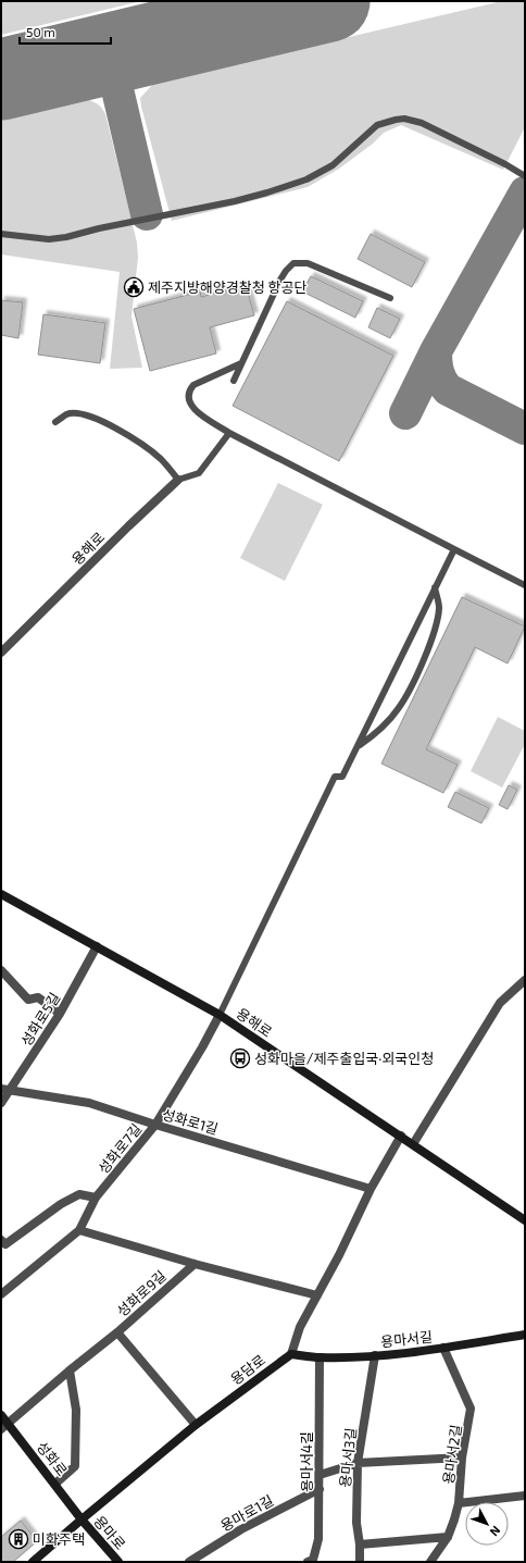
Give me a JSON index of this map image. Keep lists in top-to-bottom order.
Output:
{
  "streets": {
    "street": [
      "용해로",
      "성화로5길",
      "성화로1길",
      "성화로7길",
      "성화로9길",
      "용마서길",
      "용담로",
      "용마서2길",
      "용마서3길",
      "성화로",
      "용마서4길",
      "용마로1길",
      "용마로"
    ]
  },
  "crossings": [
    ["용해로", "성화로5길"],
    ["용해로", "성화로7길"],
    ["성화로5길", "성화로1길"],
    ["성화로1길", "성화로7길"],
    ["성화로9길", "성화로"],
    ["용마서길", "용담로"],
    ["용마서길", "용마서2길"],
    ["용마서길", "용마서3길"],
    ["용마서길", "용마서4길"],
    ["용담로", "성화로"],
    ["용담로", "용마로"],
    ["성화로", "용마로"],
    ["용마서4길", "용마로1길"]
  ],
  "places": {
    "public building": ["제주지방해양경찰청 항공단"],
    "bus stop": ["성화마을/제주출입국·외국인청"],
    "building": ["미화주택"]
  },
  "scale_bar": "50 m",
  "north": "bottom right"
}
